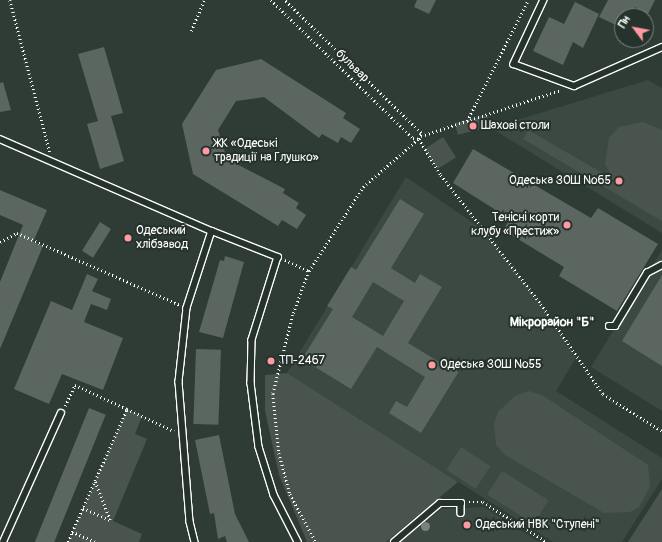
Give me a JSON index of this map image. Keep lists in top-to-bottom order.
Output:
{
  "streets": {
    "path": ["бульвар"]
  },
  "districts": ["Мікрорайон \"Б\""],
  "places": [
    "Шахові столи",
    "ЖК «Одеські традиції на Глушко»",
    "Одеська ЗОШ №65",
    "Тенісні корти клубу «Престиж»",
    "Одеський хлібзавод",
    "ТП-2467",
    "Одеська ЗОШ №55",
    "Одеський НВК \"Ступені\""
  ],
  "north": "top left"
}
